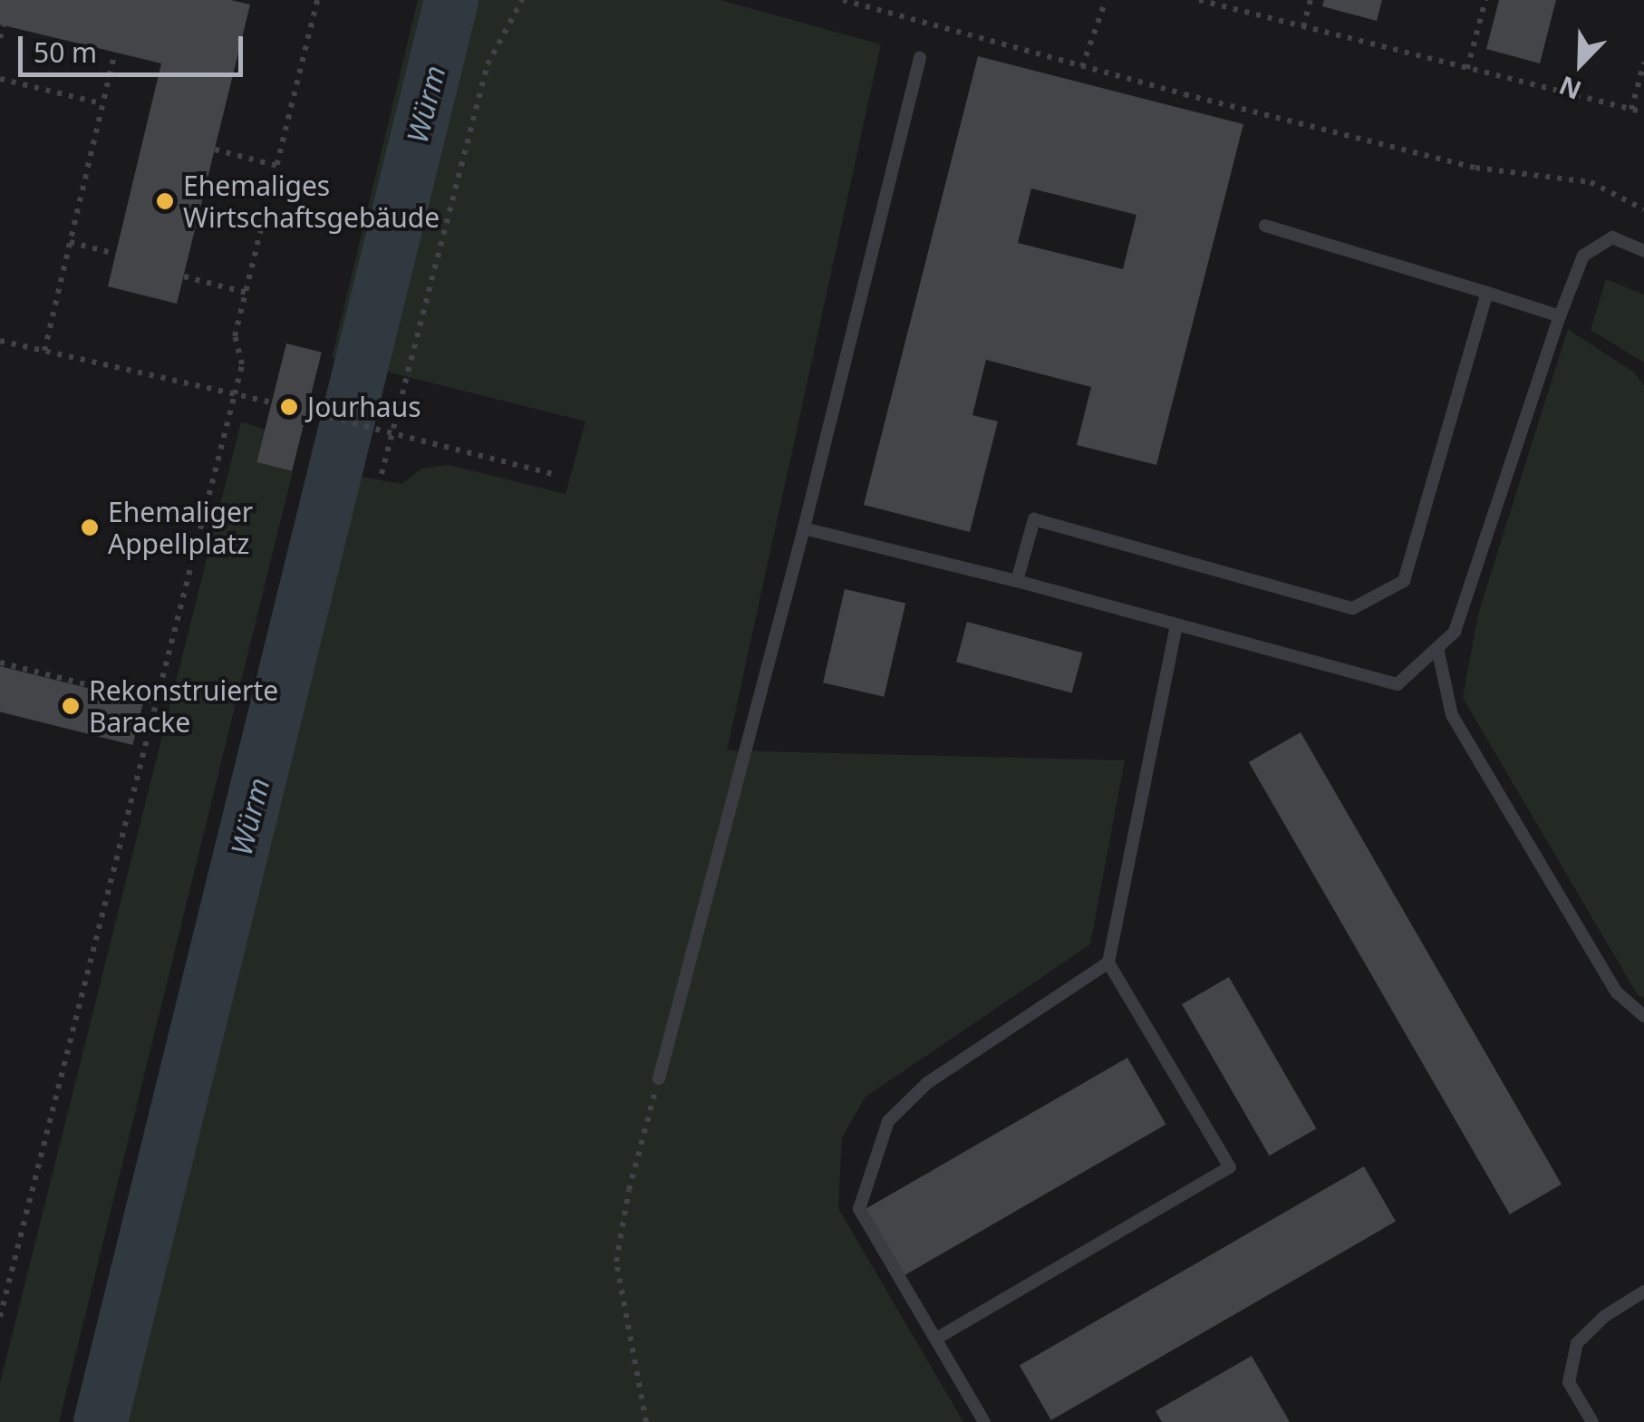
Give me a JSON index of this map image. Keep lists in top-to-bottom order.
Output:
{
  "water": ["Würm"],
  "places": [
    "Ehemaliges Wirtschaftsgebäude",
    "Jourhaus",
    "Ehemaliger Appellplatz",
    "Rekonstruierte Baracke"
  ],
  "scale_bar": "50 m",
  "north": "bottom left"
}
